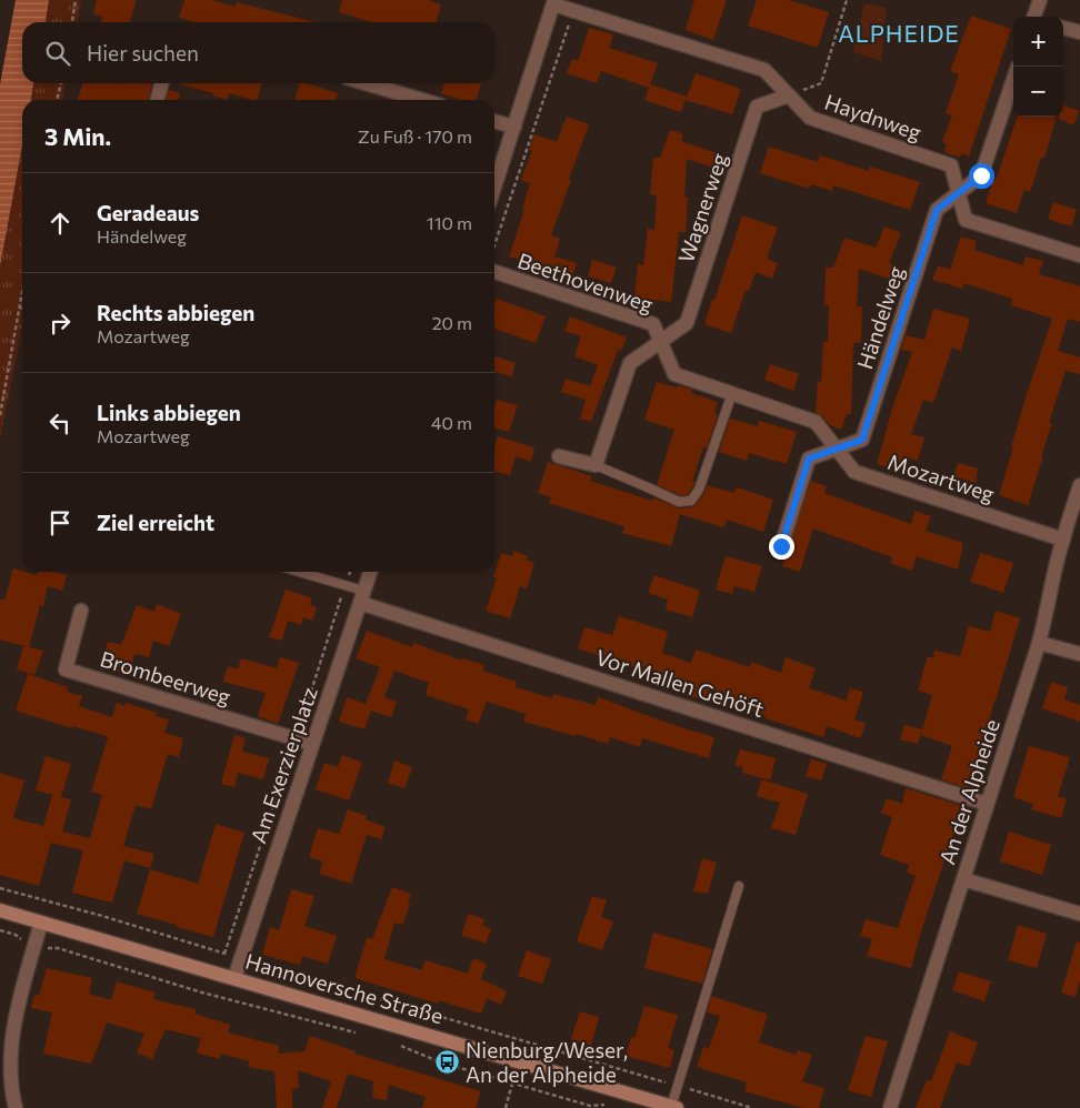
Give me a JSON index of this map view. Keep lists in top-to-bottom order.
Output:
{
  "streets": {
    "street": [
      "Haydnweg",
      "Wagnerweg",
      "Beethovenweg",
      "Händelweg",
      "Mozartweg",
      "Brombeerweg",
      "Vor Mallen Gehöft",
      "Am Exerzierplatz",
      "An der Alpheide",
      "Hannoversche Straße"
    ]
  },
  "crossings": [
    ["Haydnweg", "Wagnerweg"],
    ["Haydnweg", "Händelweg"],
    ["Wagnerweg", "Beethovenweg"],
    ["Beethovenweg", "Händelweg"],
    ["Beethovenweg", "Mozartweg"],
    ["Händelweg", "Mozartweg"],
    ["Mozartweg", "An der Alpheide"],
    ["Brombeerweg", "Am Exerzierplatz"],
    ["Vor Mallen Gehöft", "Am Exerzierplatz"],
    ["Vor Mallen Gehöft", "An der Alpheide"],
    ["Am Exerzierplatz", "Hannoversche Straße"]
  ],
  "districts": ["ALPHEIDE"],
  "places": {
    "bus stop": ["Nienburg/Weser, An der Alpheide"]
  },
  "page": {
    "map_buttons": ["+", "−"],
    "search": "Hier suchen",
    "heading": ["3 Min.", "Zu Fuß · 170 m"],
    "list": [
      ["Geradeaus", "Händelweg", "110 m"],
      ["Rechts abbiegen", "Mozartweg", "20 m"],
      ["Links abbiegen", "Mozartweg", "40 m"],
      "Ziel erreicht"
    ]
  }
}
